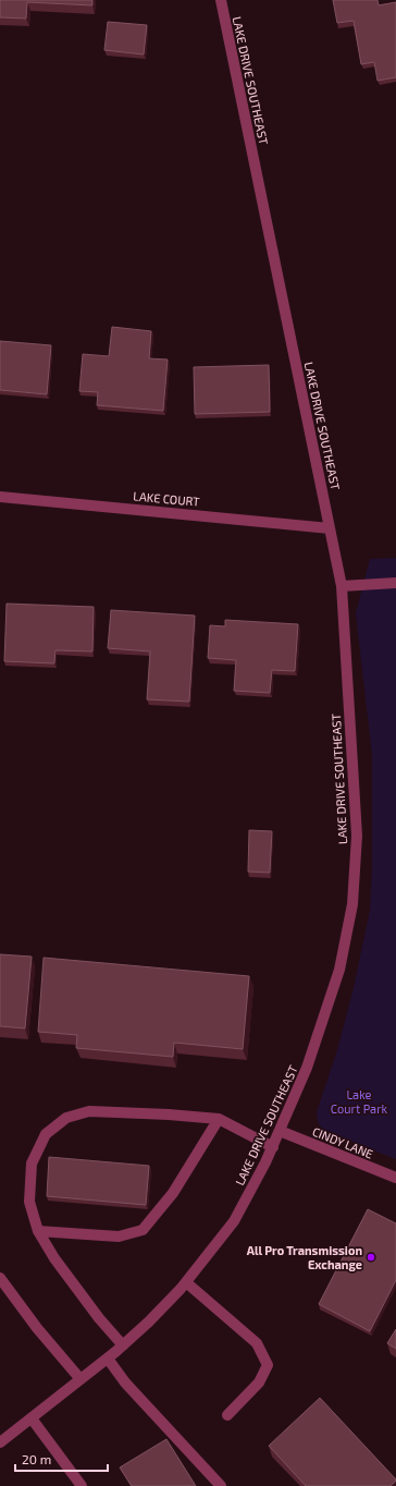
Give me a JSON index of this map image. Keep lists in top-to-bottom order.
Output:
{
  "streets": {
    "street": ["LAKE DRIVE SOUTHEAST", "LAKE COURT", "CINDY LANE"]
  },
  "crossings": [
    ["LAKE DRIVE SOUTHEAST", "LAKE COURT"],
    ["LAKE DRIVE SOUTHEAST", "CINDY LANE"]
  ],
  "parks": ["Lake Court Park"],
  "places": ["All Pro Transmission Exchange"],
  "scale_bar": "20 m"
}
